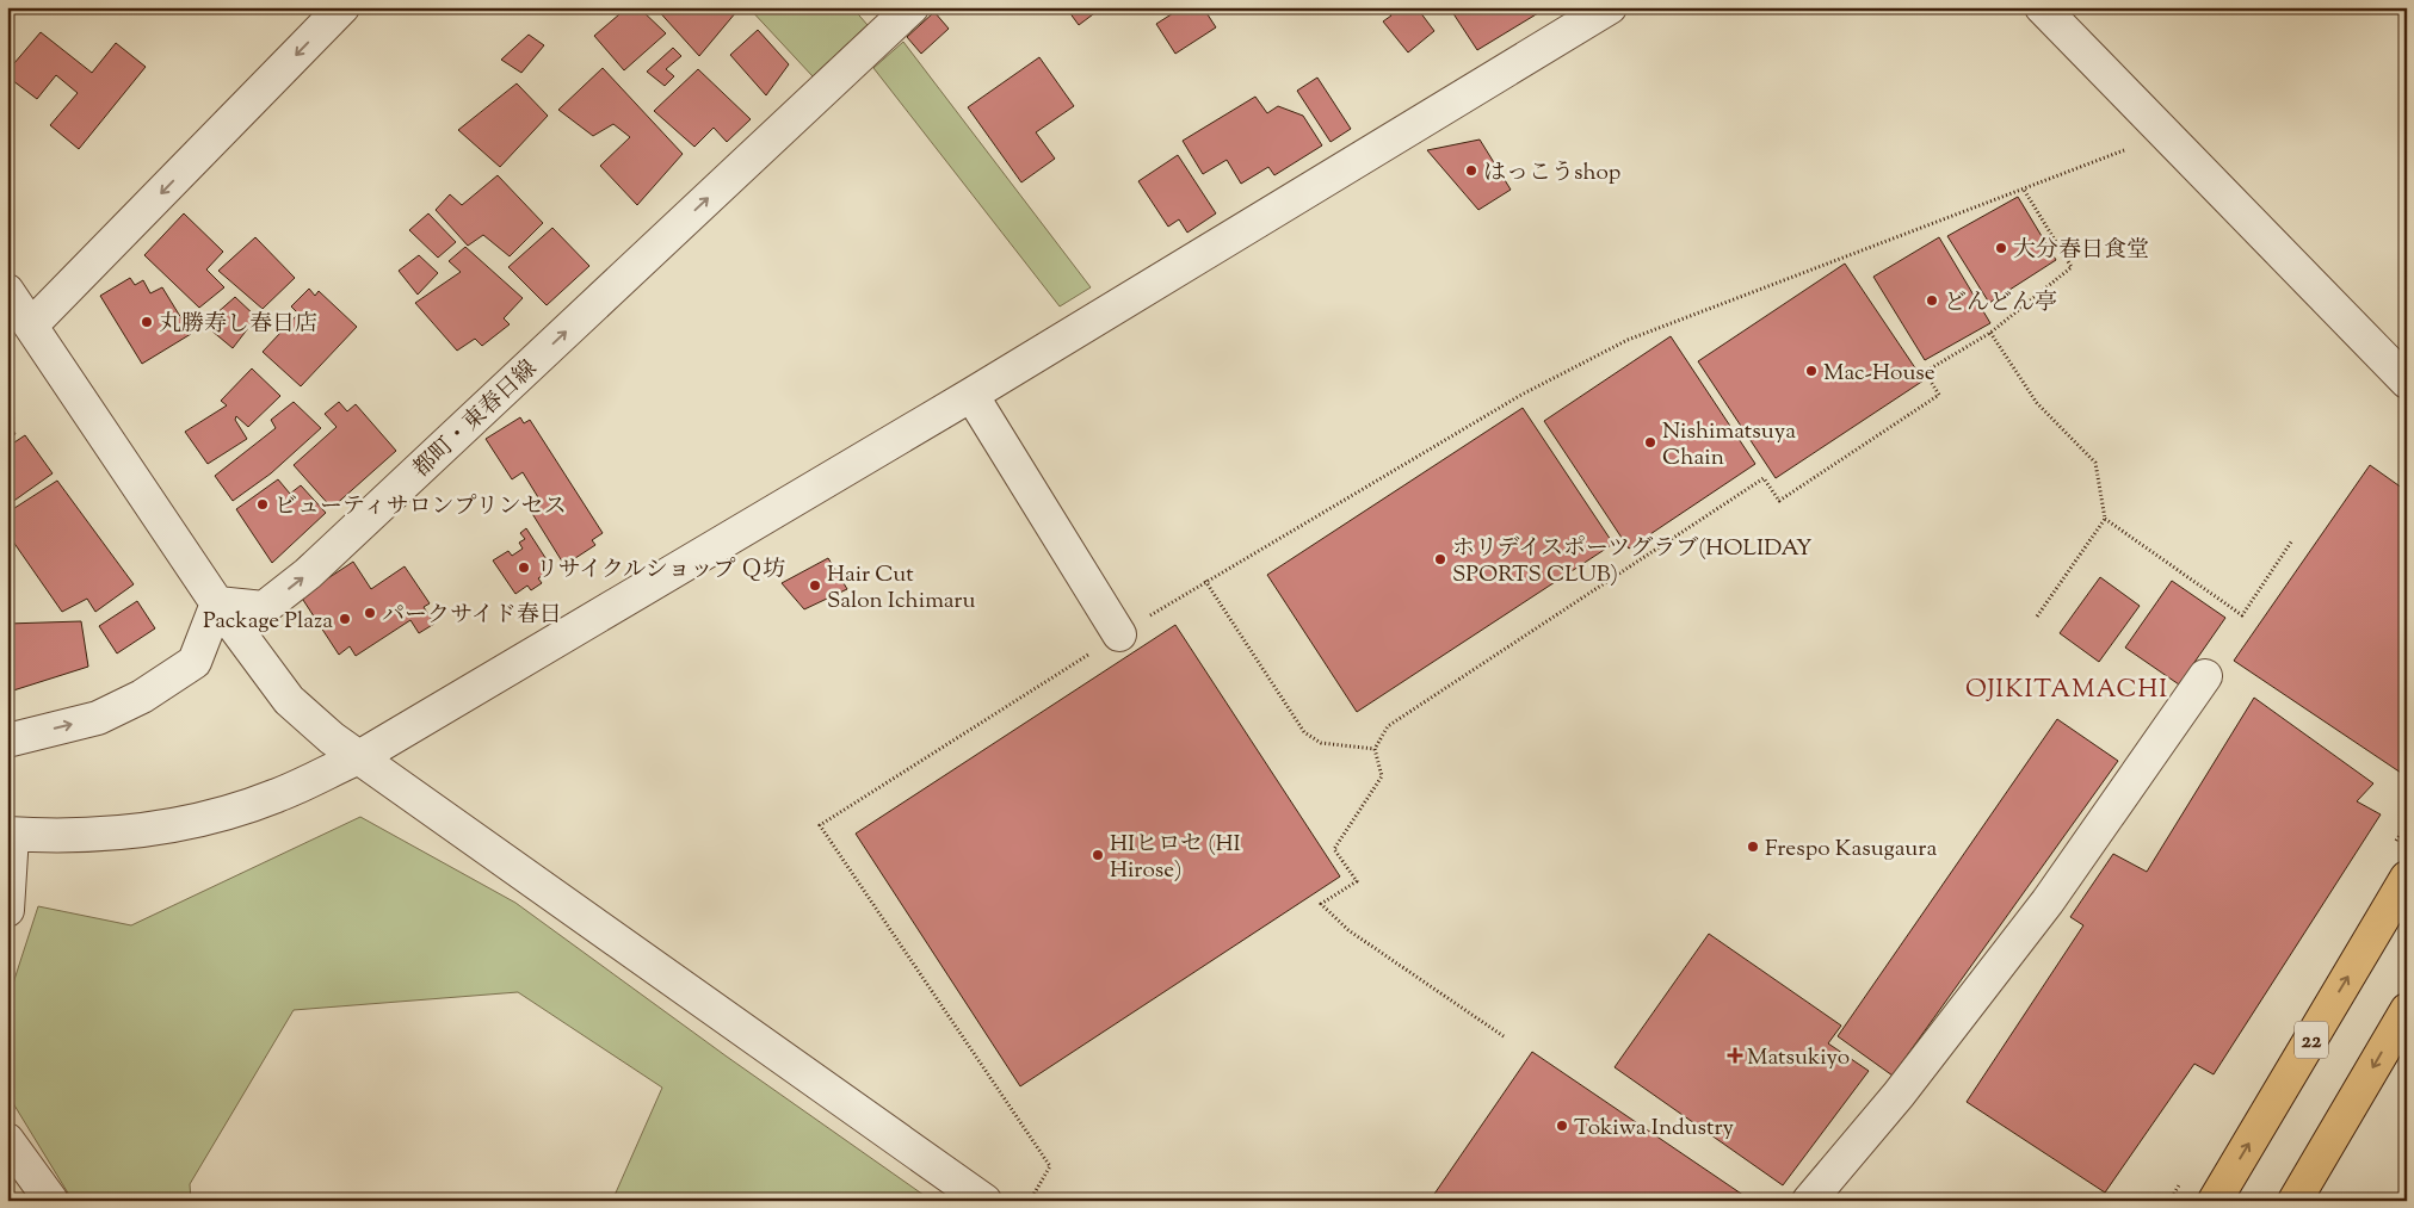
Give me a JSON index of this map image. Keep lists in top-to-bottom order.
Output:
{
  "streets": {
    "main road": ["22"],
    "street": ["都町・東春日線"]
  },
  "districts": ["OJIKITAMACHI"],
  "places": {
    "other": [
      "はっこうshop",
      "大分春日食堂",
      "どんどん亭",
      "丸勝寿し春日店",
      "Mac-House",
      "Nishimatsuya Chain",
      "ビューティサロンプリンセス",
      "ホリデイスポーツグラブ(HOLIDAY SPORTS CLUB)",
      "リサイクルショップ Ｑ坊",
      "Hair Cut Salon Ichimaru",
      "パークサイド春日",
      "Package Plaza",
      "Frespo Kasugaura",
      "HIヒロセ (HI Hirose)",
      "Tokiwa Industry"
    ],
    "health": ["Matsukiyo"]
  }
}
